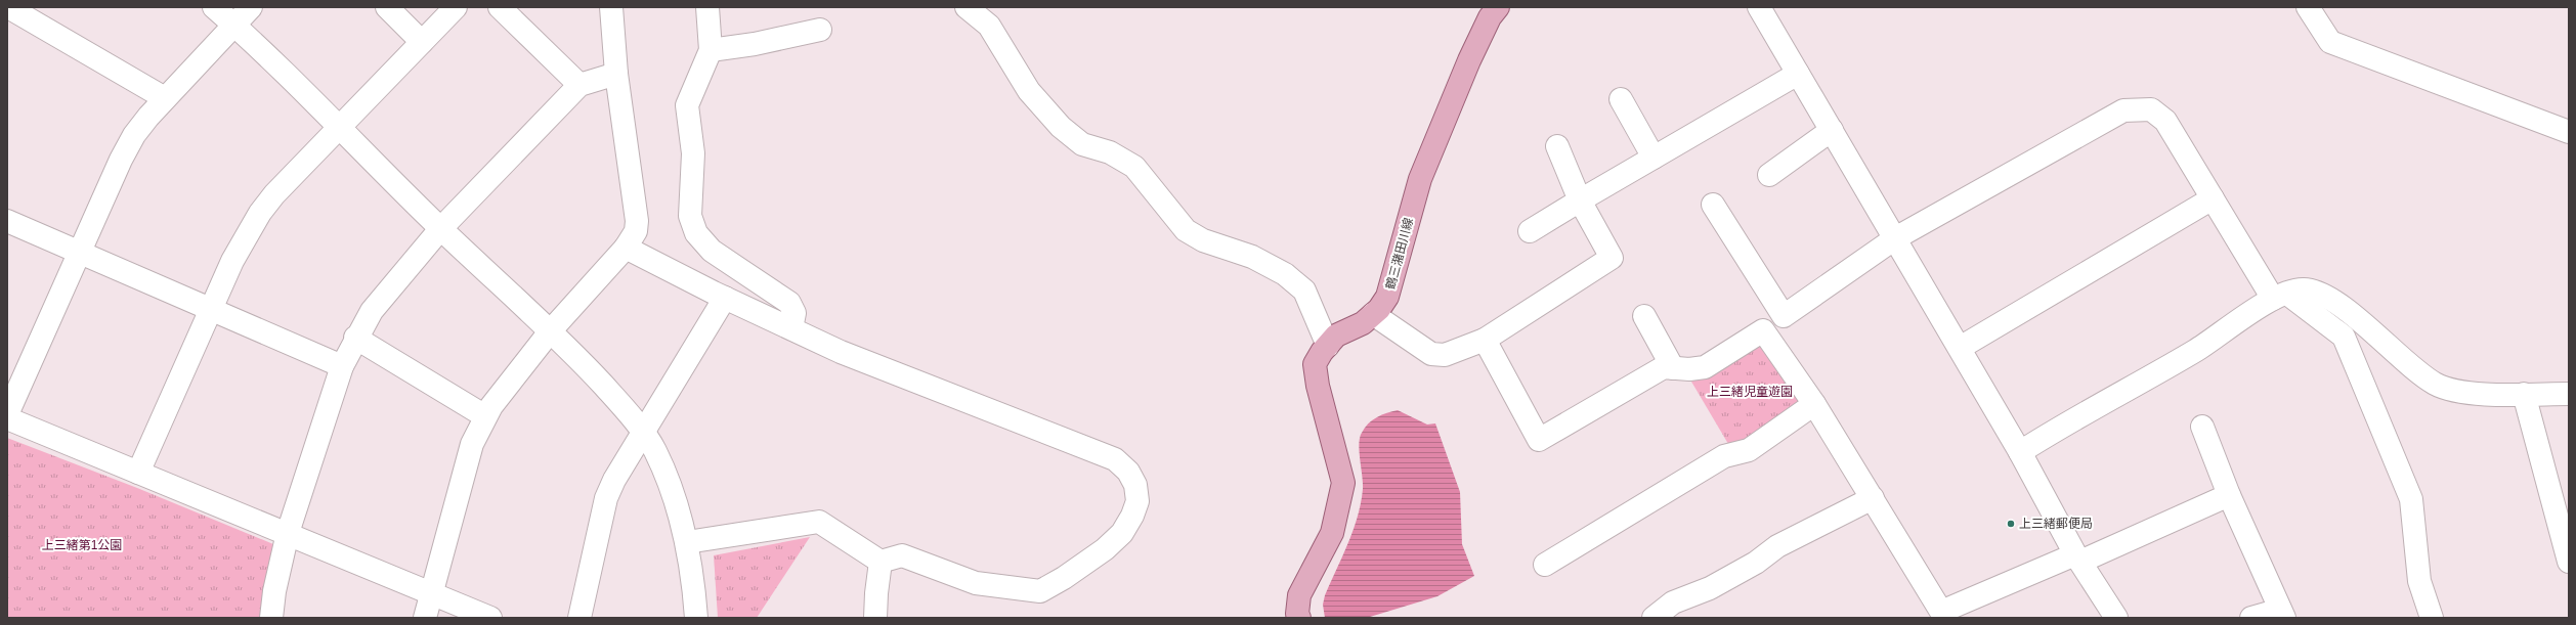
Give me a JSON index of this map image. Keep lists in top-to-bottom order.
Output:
{
  "streets": {
    "main road": ["鶴三潴田川線"]
  },
  "parks": ["上三緒児童遊園", "上三緒第1公園"],
  "places": ["上三緒郵便局"]
}
